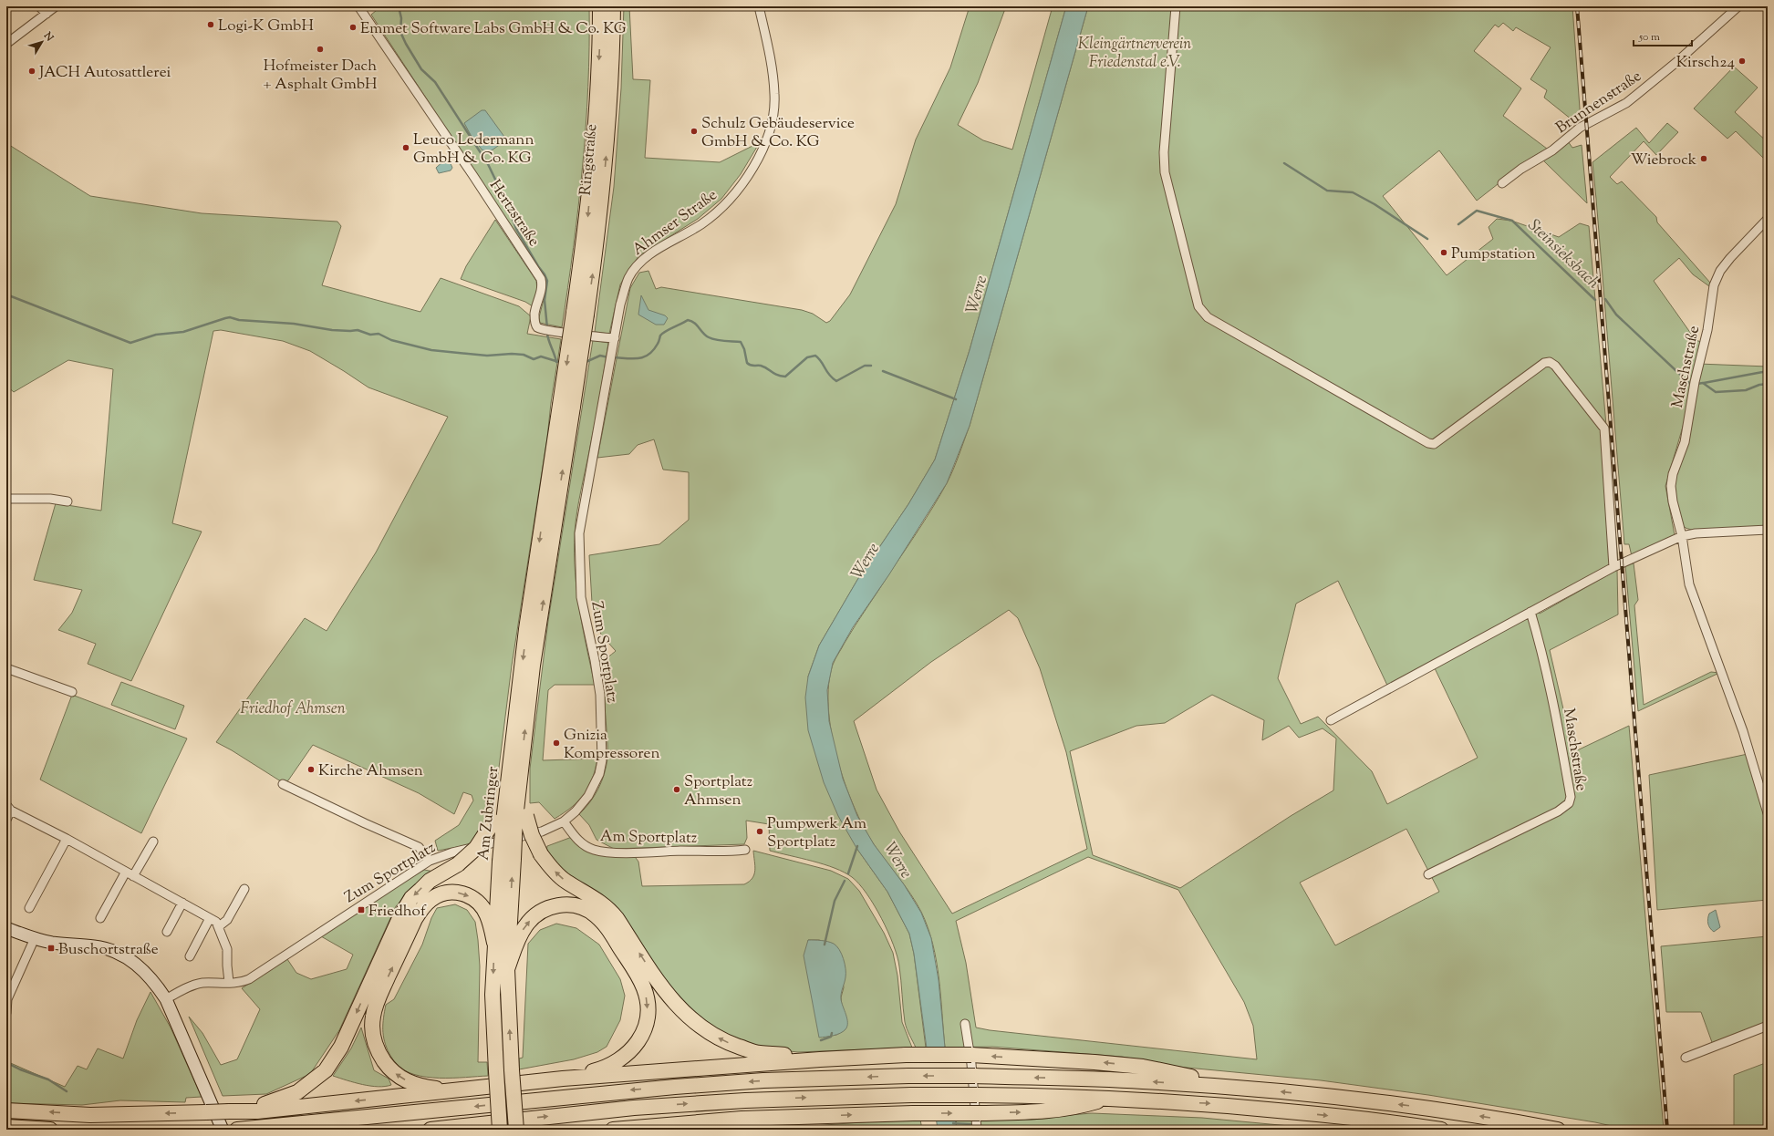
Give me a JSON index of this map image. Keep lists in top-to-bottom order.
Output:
{
  "streets": {
    "highway": ["Ringstraße", "Am Zubringer"],
    "street": [
      "Brunnenstraße",
      "Hertzstraße",
      "Ahmser Straße",
      "Maschstraße",
      "Zum Sportplatz",
      "Am Sportplatz"
    ]
  },
  "crossings": [
    ["Hertzstraße", "Ahmser Straße"],
    ["Ahmser Straße", "Zum Sportplatz"],
    ["Zum Sportplatz", "Am Sportplatz"]
  ],
  "water": ["Steinsieksbach", "Werre"],
  "parks": ["Kleingärtnerverein Friedenstal e.V.", "Friedhof Ahmsen"],
  "places": {
    "other": [
      "Logi-K GmbH",
      "Emmet Software Labs GmbH & Co. KG",
      "Hofmeister Dach + Asphalt GmbH",
      "Kirsch24",
      "JACH Autosattlerei",
      "Schulz Gebäudeservice GmbH & Co. KG",
      "Leuco Ledermann GmbH & Co. KG",
      "Wiebrock",
      "Pumpstation",
      "Gnizia Kompressoren",
      "Kirche Ahmsen",
      "Sportplatz Ahmsen",
      "Pumpwerk Am Sportplatz"
    ],
    "transit": ["Friedhof", "Buschortstraße"]
  },
  "scale_bar": "50 m",
  "north": "top right"
}
